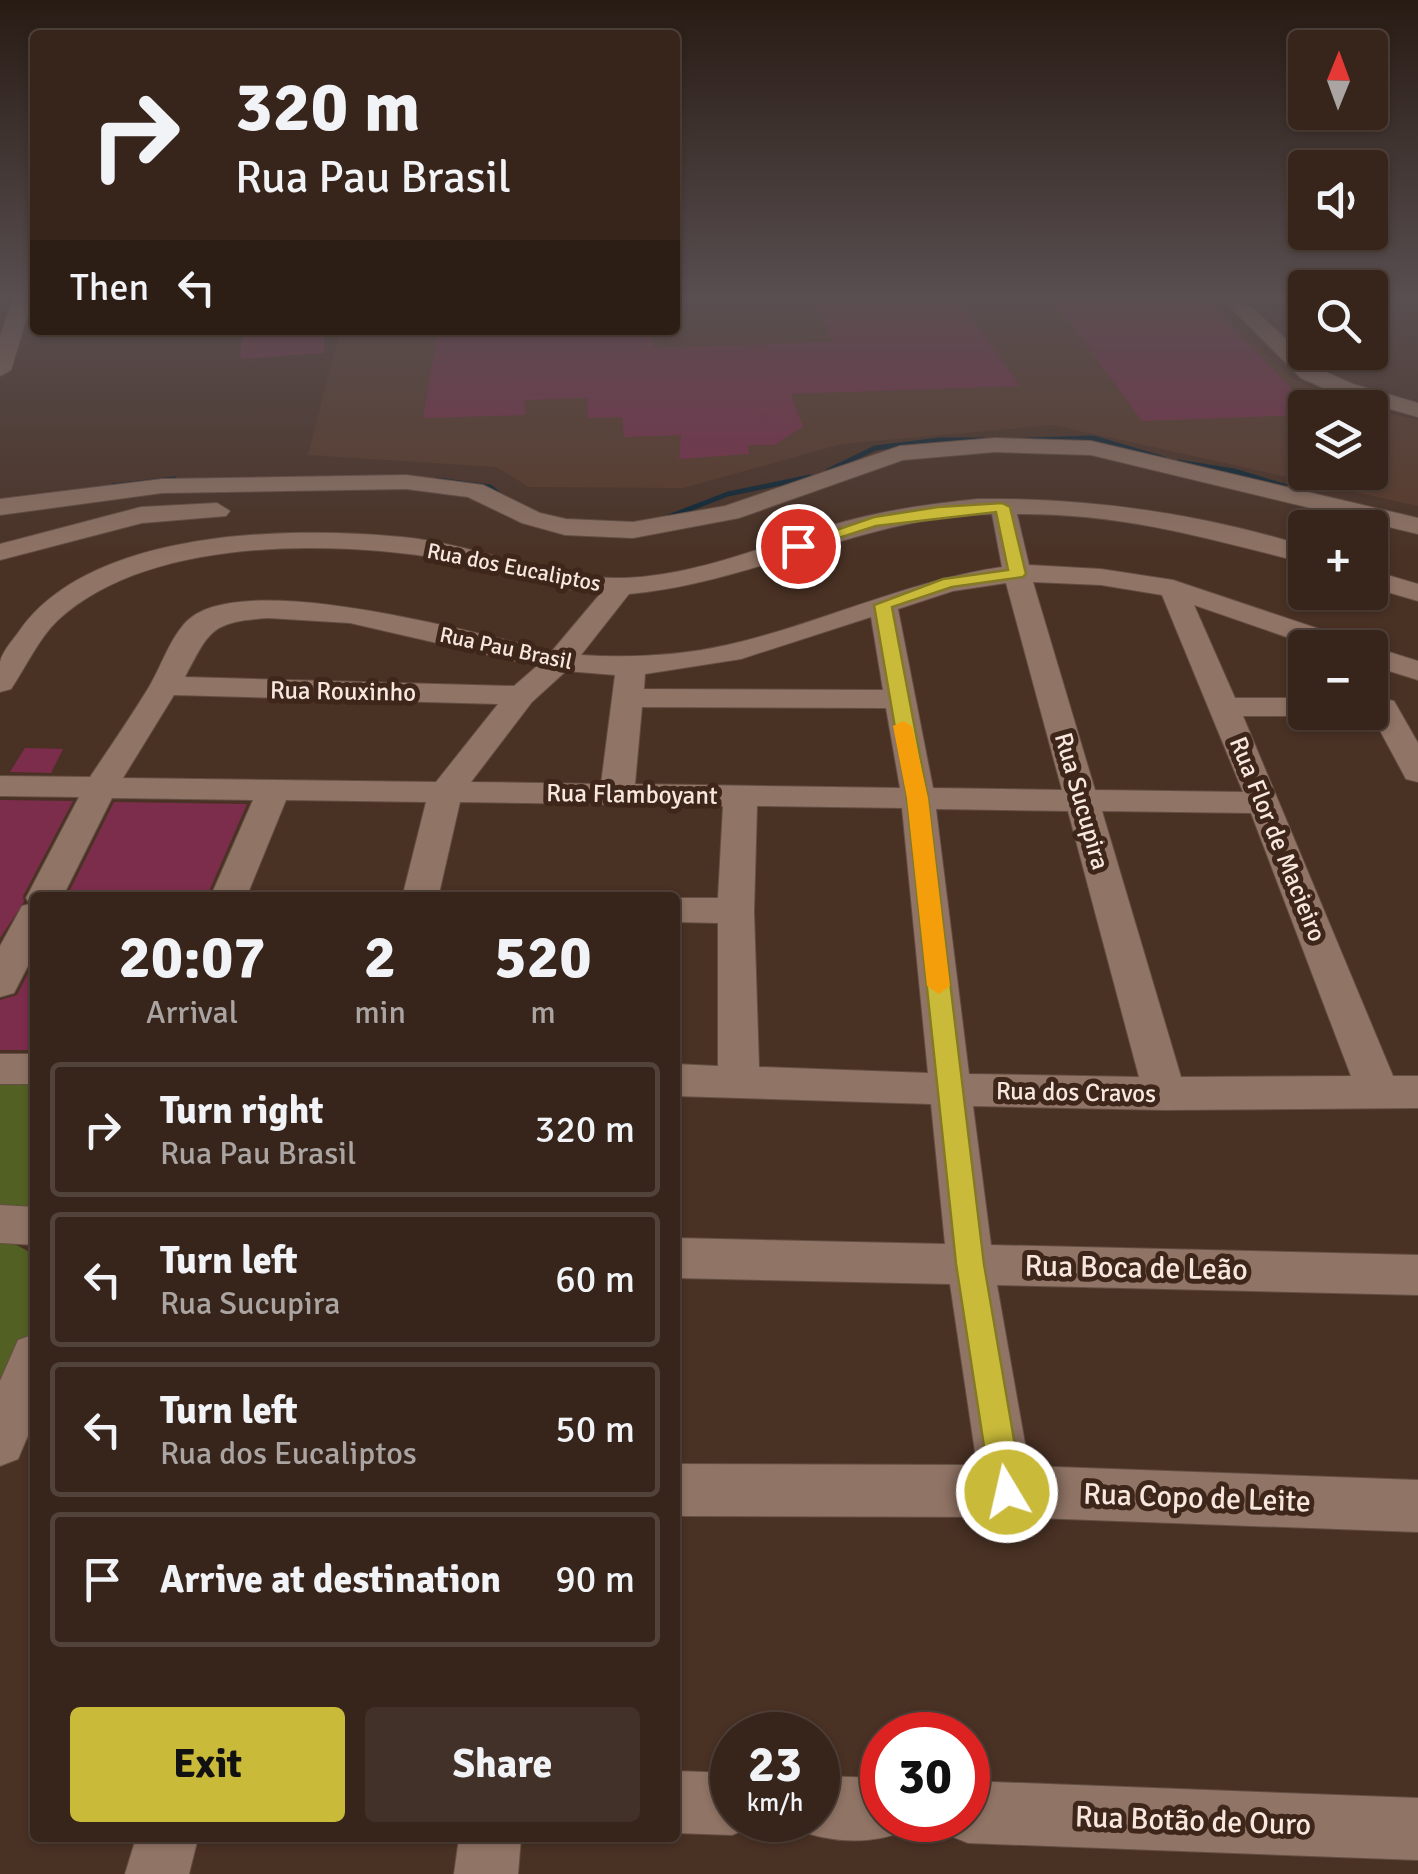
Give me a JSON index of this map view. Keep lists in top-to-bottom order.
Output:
{
  "streets": {
    "street": [
      "Rua dos Eucaliptos",
      "Rua Pau Brasil",
      "Rua Rouxinho",
      "Rua Flamboyant",
      "Rua Sucupira",
      "Rua Flor de Macieiro",
      "Rua dos Cravos",
      "Rua Boca de Leão",
      "Rua Copo de Leite",
      "Rua Botão de Ouro"
    ]
  },
  "crossings": [
    ["Rua dos Eucaliptos", "Rua Sucupira"],
    ["Rua Pau Brasil", "Rua Rouxinho"],
    ["Rua Pau Brasil", "Rua Flamboyant"],
    ["Rua Pau Brasil", "Rua Sucupira"],
    ["Rua Pau Brasil", "Rua Flor de Macieiro"],
    ["Rua Flamboyant", "Rua Sucupira"],
    ["Rua Flamboyant", "Rua Flor de Macieiro"],
    ["Rua Sucupira", "Rua dos Cravos"],
    ["Rua Flor de Macieiro", "Rua dos Cravos"]
  ],
  "north": "top",
  "page": {
    "map_buttons": ["+", "−"],
    "turn": ["320 m", "Rua Pau Brasil"],
    "then": "Then",
    "eta": [
      "20:07",
      "Arrival",
      "2",
      "min",
      "520",
      "m"
    ],
    "list": [
      {
        "name": "Turn right",
        "note": "Rua Pau Brasil",
        "value": "320 m"
      },
      {
        "name": "Turn left",
        "note": "Rua Sucupira",
        "value": "60 m"
      },
      {
        "name": "Turn left",
        "note": "Rua dos Eucaliptos",
        "value": "50 m"
      },
      {
        "name": "Arrive at destination",
        "value": "90 m"
      }
    ],
    "buttons": ["Exit", "Share"],
    "speed": "23 km/h",
    "limit": "30"
  }
}
